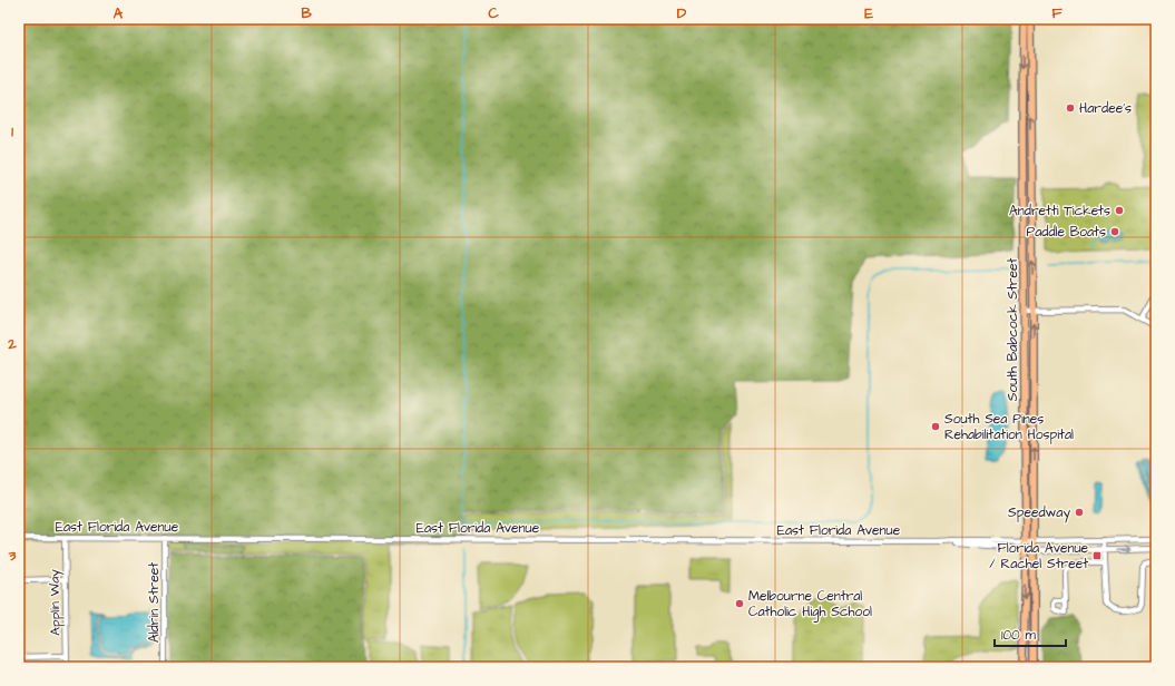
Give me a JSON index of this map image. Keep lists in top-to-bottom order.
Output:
{
  "streets": {
    "main road": ["South Babcock Street"],
    "street": ["East Florida Avenue", "Applin Way", "Aldrin Street"]
  },
  "crossings": [
    ["South Babcock Street", "East Florida Avenue"],
    ["East Florida Avenue", "Applin Way"],
    ["East Florida Avenue", "Aldrin Street"]
  ],
  "places": {
    "other": [
      "Hardee's",
      "Andretti Tickets",
      "Paddle Boats",
      "South Sea Pines Rehabilitation Hospital",
      "Speedway",
      "Melbourne Central Catholic High School"
    ],
    "transit": ["Florida Avenue / Rachel Street"]
  },
  "scale_bar": "100 m",
  "grid": {
    "columns": [
      "A",
      "B",
      "C",
      "D",
      "E",
      "F"
    ],
    "rows": ["1", "2", "3"]
  }
}
